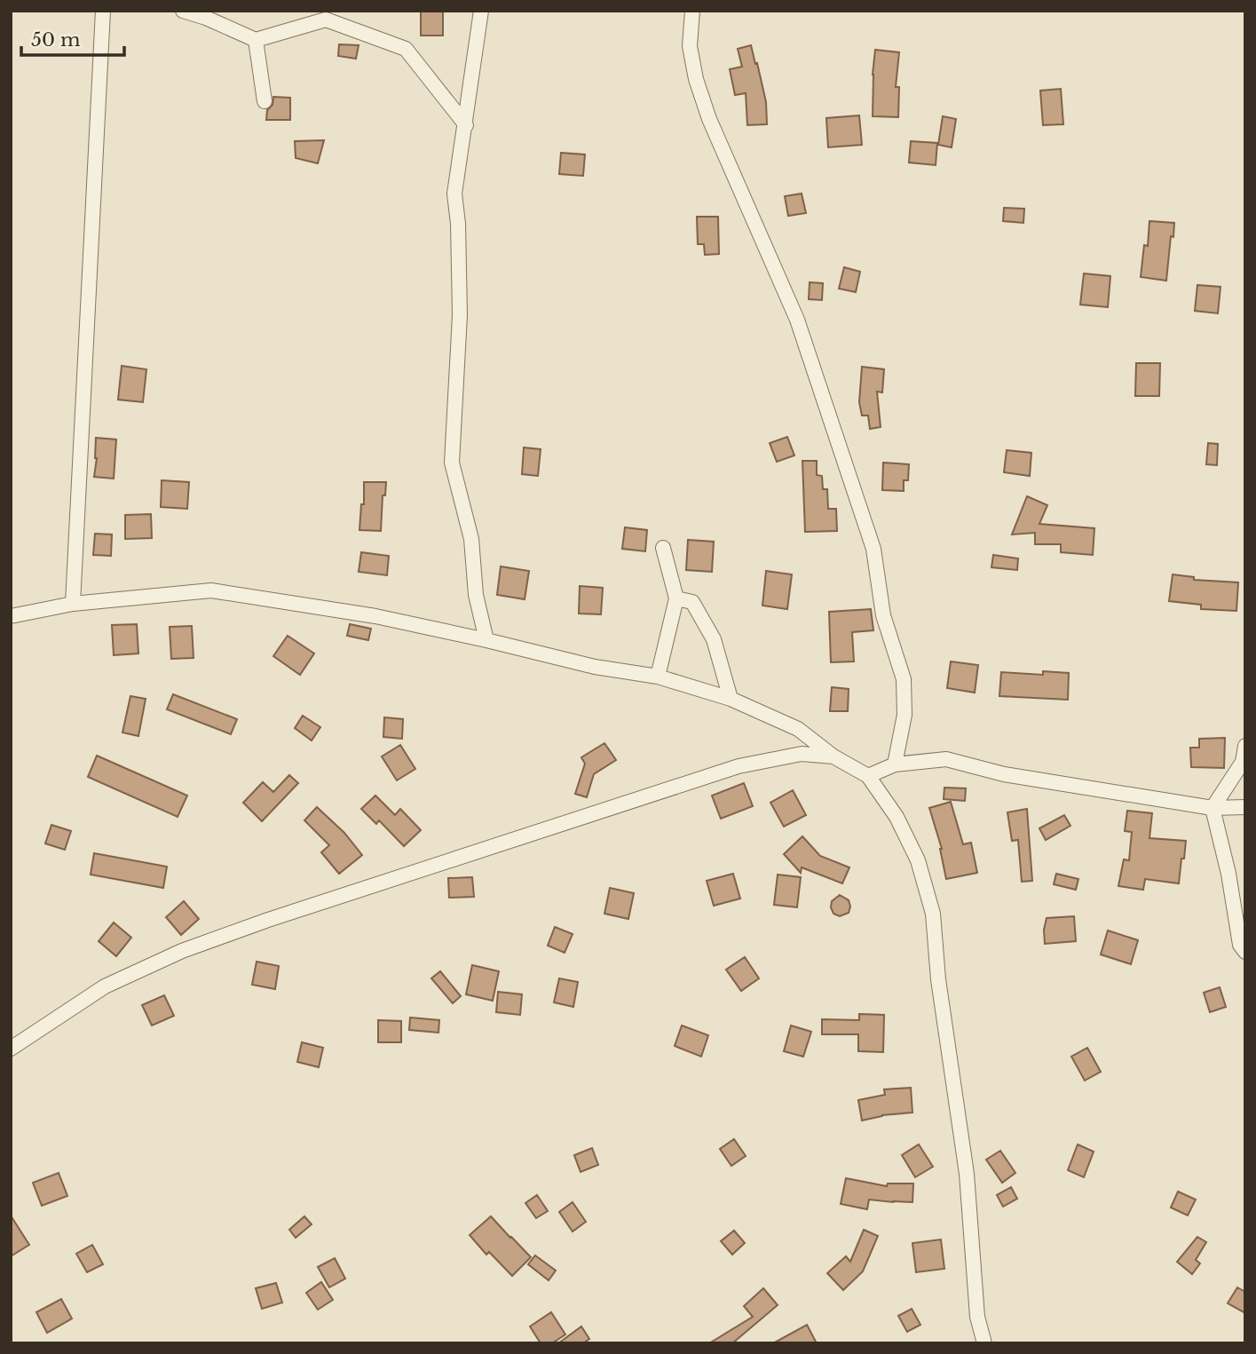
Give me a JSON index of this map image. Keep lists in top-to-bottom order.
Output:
{
  "scale_bar": "50 m"
}
